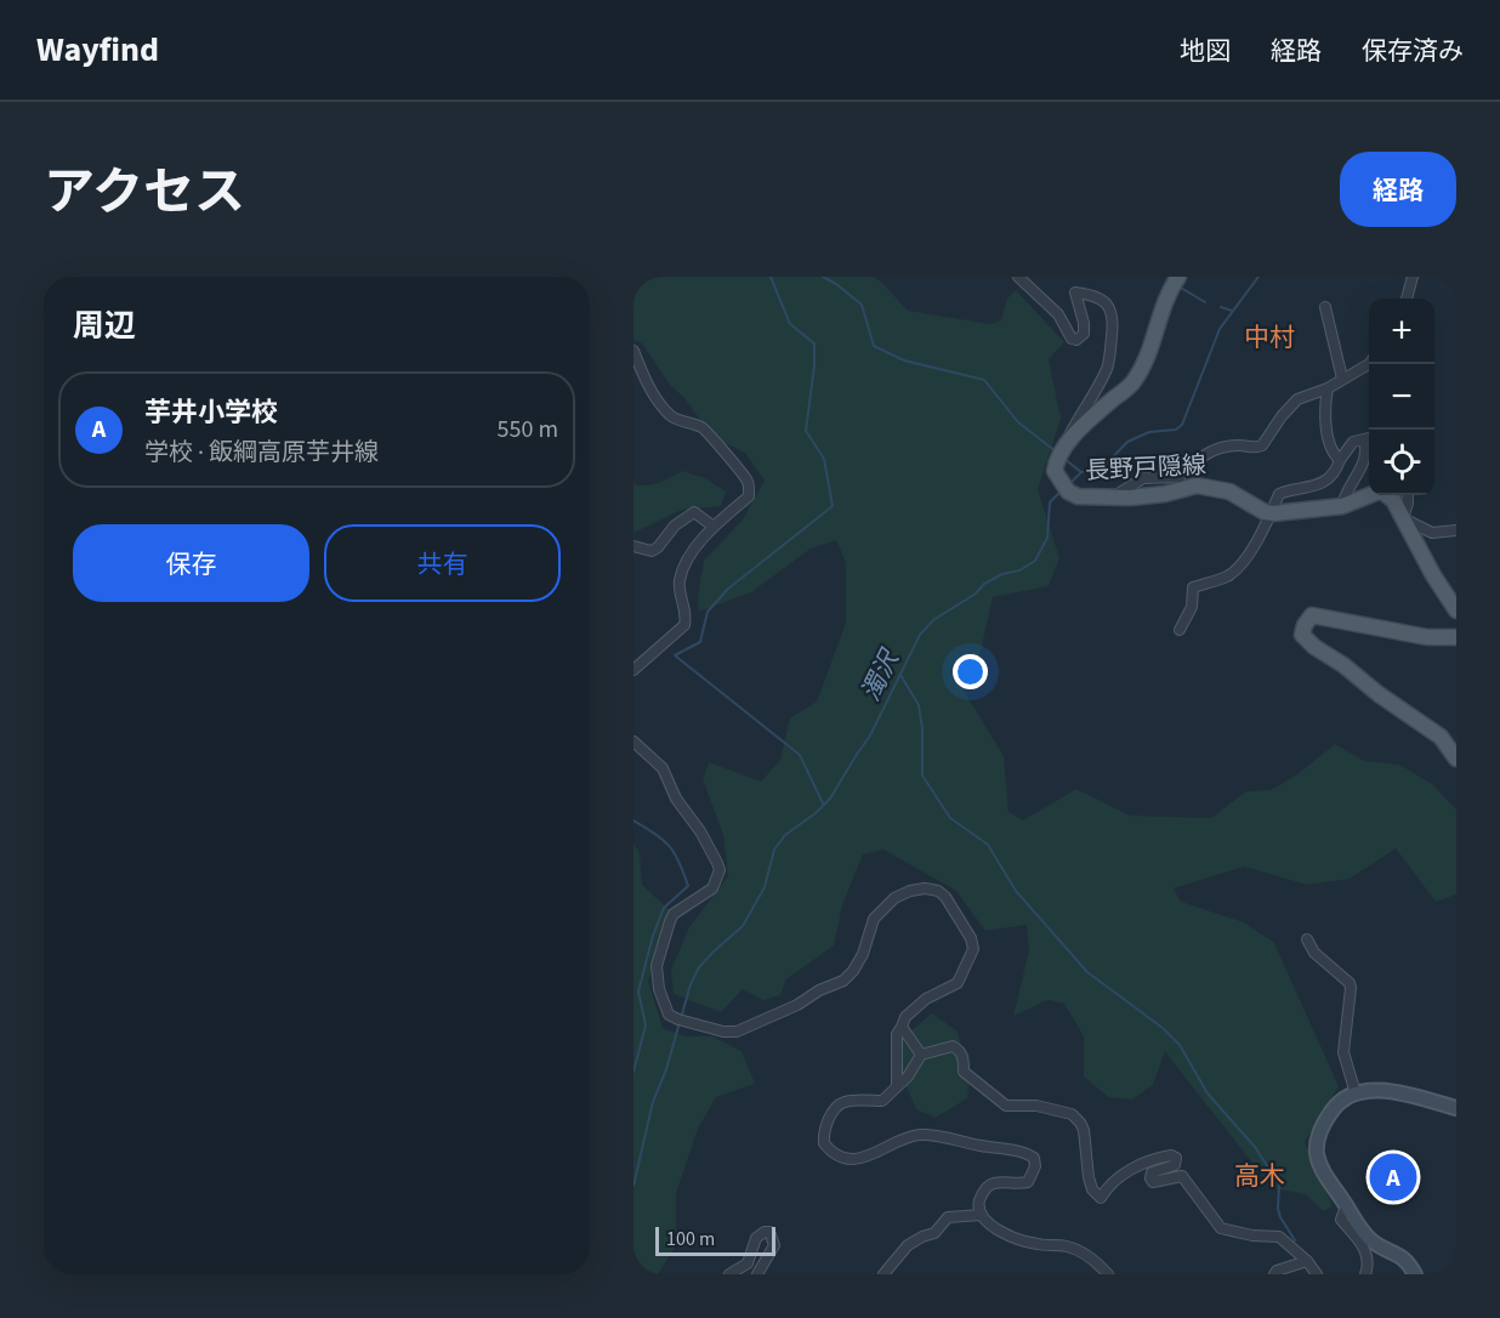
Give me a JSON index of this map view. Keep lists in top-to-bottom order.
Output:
{
  "streets": {
    "main road": ["長野戸隠線"]
  },
  "districts": ["中村", "高木"],
  "water": ["濁沢"],
  "scale_bar": "100 m",
  "page": {
    "header": "Wayfind",
    "nav": ["地図", "経路", "保存済み"],
    "title": "アクセス",
    "buttons": [
      "経路",
      ["保存", "共有"]
    ],
    "heading": "周辺",
    "map_buttons": ["+", "−"],
    "list": [
      {
        "mark": "A",
        "name": "芋井小学校",
        "note": "学校 · 飯綱高原芋井線",
        "value": "550 m"
      }
    ],
    "pins": "A",
    "scale": "100 m"
  }
}
